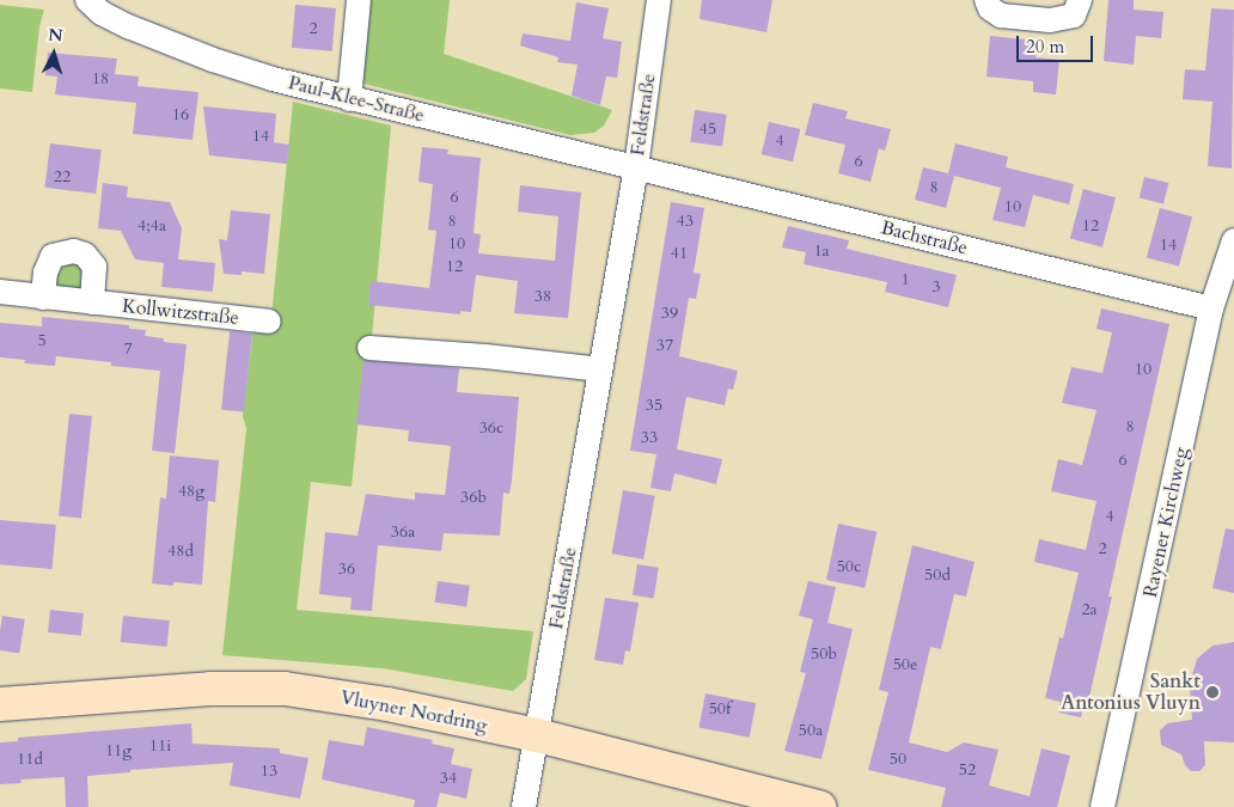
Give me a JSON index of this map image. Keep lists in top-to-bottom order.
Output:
{
  "streets": {
    "street": [
      "Paul-Klee-Straße",
      "Feldstraße",
      "Bachstraße",
      "Kollwitzstraße",
      "Rayener Kirchweg",
      "Vluyner Nordring"
    ]
  },
  "crossings": [
    ["Paul-Klee-Straße", "Feldstraße"],
    ["Paul-Klee-Straße", "Bachstraße"],
    ["Feldstraße", "Bachstraße"],
    ["Feldstraße", "Vluyner Nordring"],
    ["Bachstraße", "Rayener Kirchweg"]
  ],
  "places": ["Sankt Antonius Vluyn"],
  "house_numbers": [
    "2",
    "18",
    "16",
    "45",
    "14",
    "4",
    "6",
    "22",
    "8",
    "6",
    "10",
    "8",
    "43",
    "4;4a",
    "12",
    "10",
    "14",
    "1a",
    "41",
    "12",
    "1",
    "3",
    "38",
    "39",
    "5",
    "37",
    "7",
    "10",
    "35",
    "8",
    "36c",
    "33",
    "6",
    "48g",
    "36b",
    "4",
    "36a",
    "2",
    "48d",
    "50c",
    "36",
    "50d",
    "2a",
    "50b",
    "50e",
    "50f",
    "50a",
    "11i",
    "11g",
    "11d",
    "50",
    "52",
    "13",
    "34"
  ],
  "scale_bar": "20 m",
  "north": "top"
}
